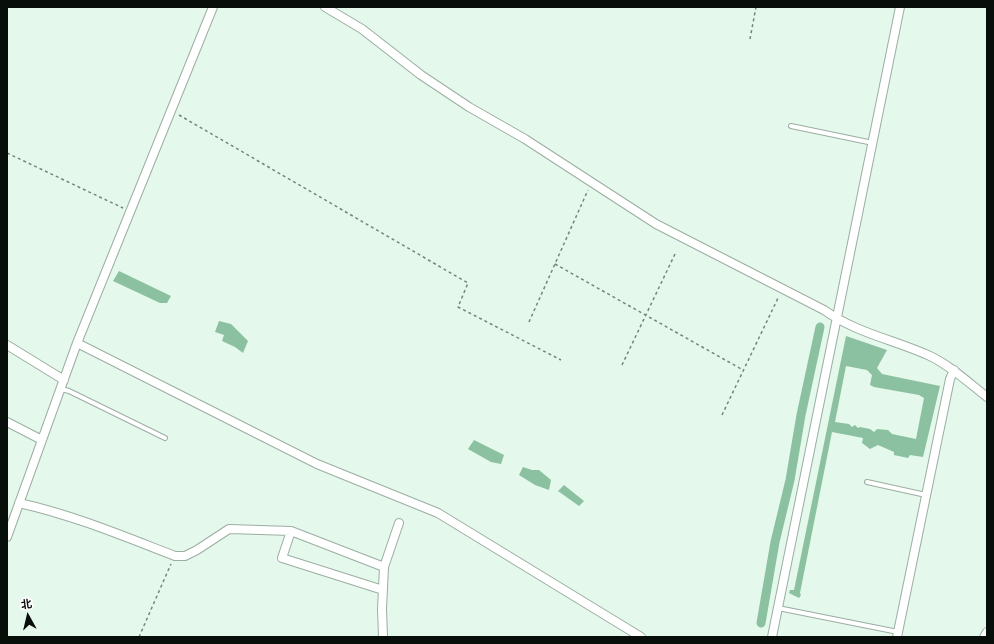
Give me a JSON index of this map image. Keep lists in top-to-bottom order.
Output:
{
  "north": "top"
}
